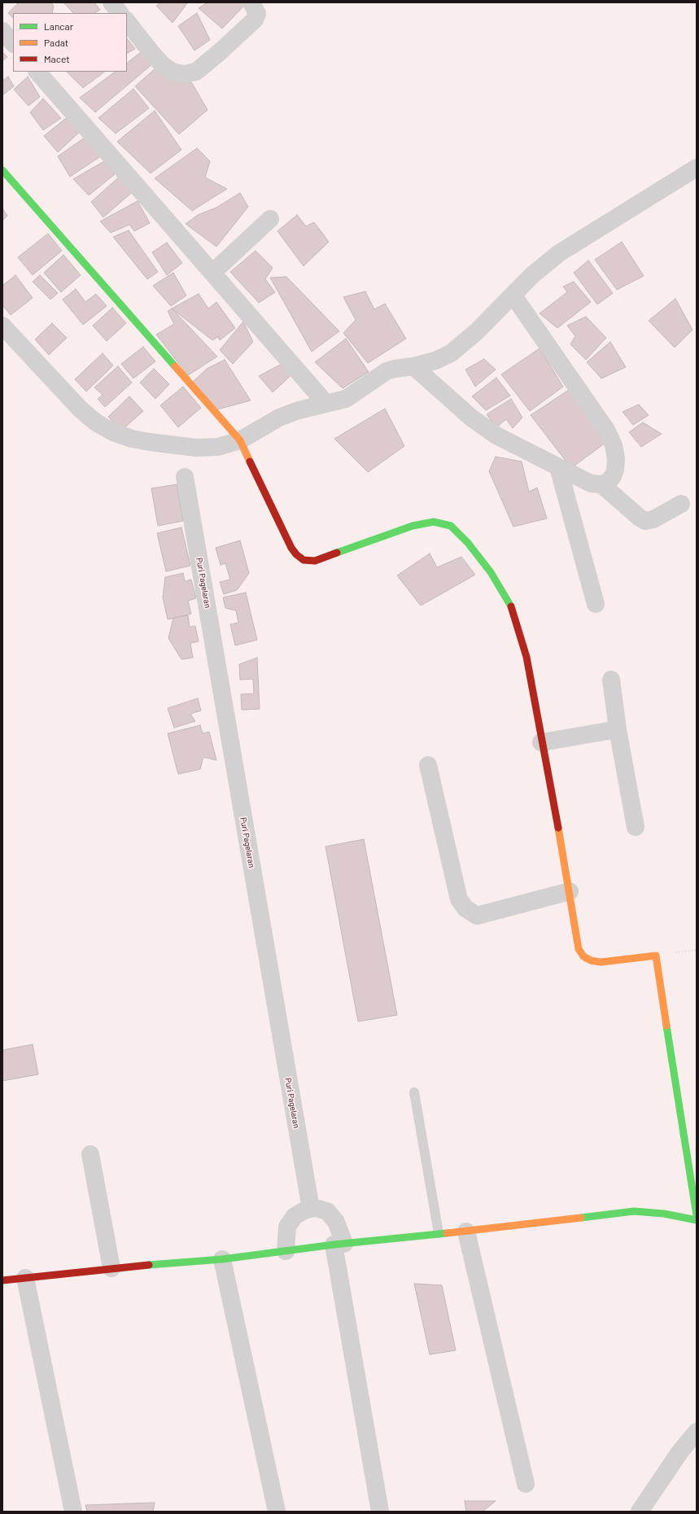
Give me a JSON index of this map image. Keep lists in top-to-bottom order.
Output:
{
  "streets": {
    "street": ["Puri Pagelaran"]
  },
  "legend": ["Lancar", "Padat", "Macet"]
}
